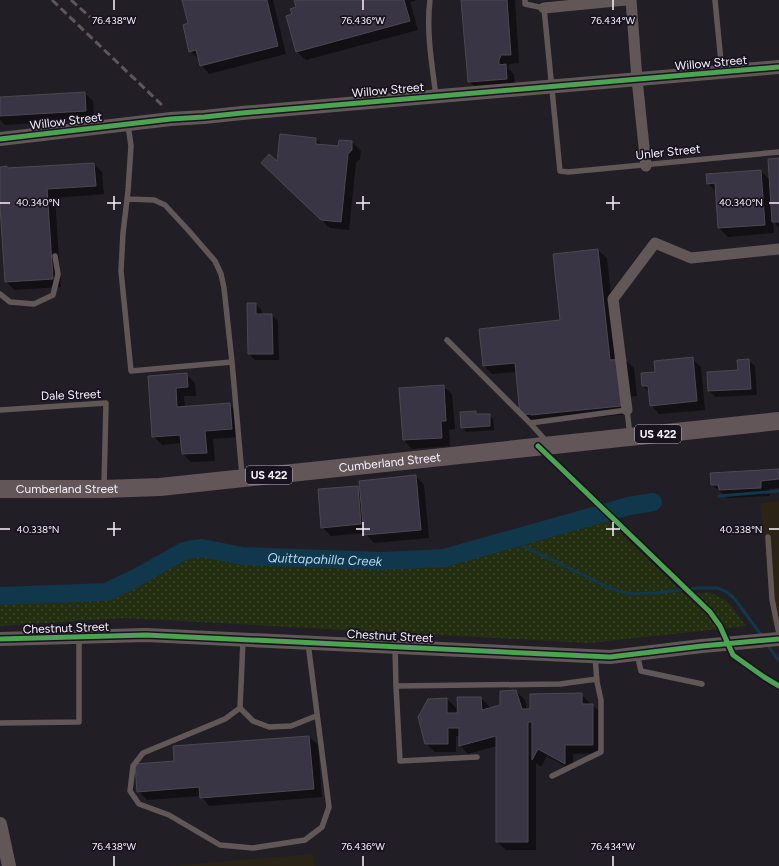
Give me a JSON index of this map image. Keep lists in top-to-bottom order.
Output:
{
  "streets": {
    "highway": ["US 422", "Cumberland Street"],
    "street": ["Willow Street", "Chestnut Street"],
    "lane": ["Unler Street", "Dale Street"]
  },
  "crossings": [
    ["Willow Street", "Unler Street"],
    ["Dale Street", "Cumberland Street"]
  ],
  "water": ["Quittapahilla Creek"],
  "coordinates": [
    "76.438°W",
    "76.436°W",
    "76.434°W",
    "40.340°N",
    "40.338°N"
  ]
}
